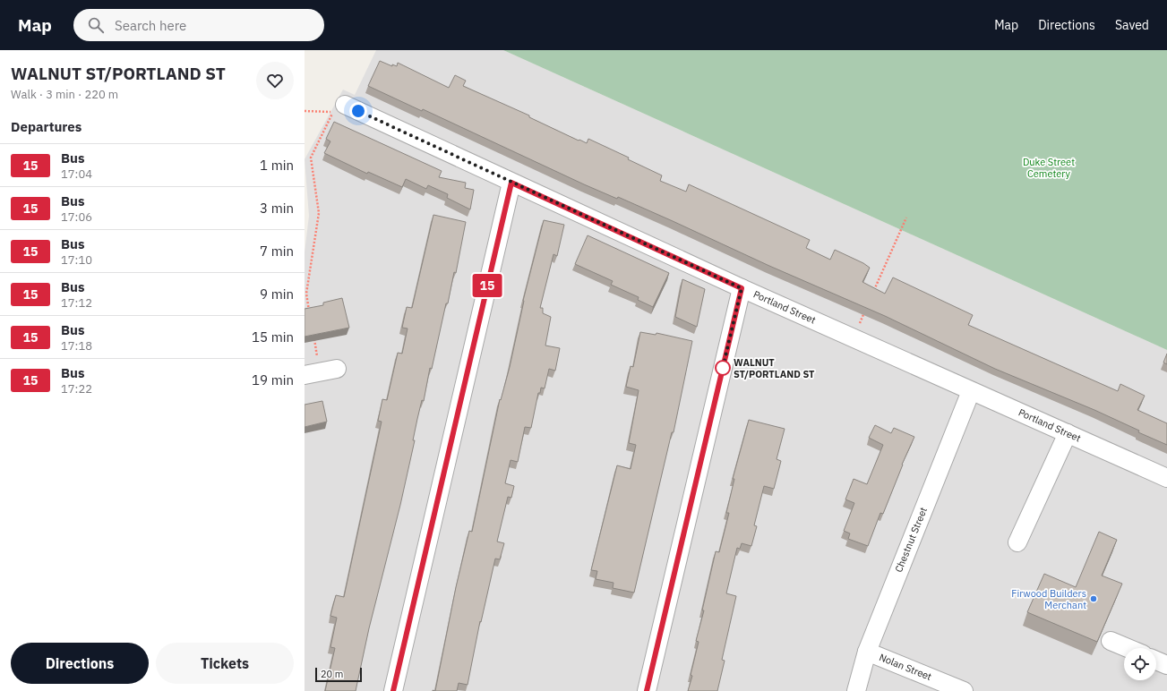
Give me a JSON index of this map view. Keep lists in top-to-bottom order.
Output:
{
  "streets": {
    "street": ["Portland Street", "Chestnut Street", "Nolan Street"]
  },
  "crossings": [
    ["Portland Street", "Chestnut Street"],
    ["Chestnut Street", "Nolan Street"]
  ],
  "parks": ["Duke Street Cemetery"],
  "places": ["WALNUT ST/PORTLAND ST", "Firwood Builders Merchant"],
  "lines": ["bus line 15"],
  "scale_bar": "20 m",
  "page": {
    "header": "Map",
    "search": "Search here",
    "nav": ["Map", "Directions", "Saved"],
    "heading": [
      ["WALNUT ST/PORTLAND ST", "Walk · 3 min · 220 m"],
      "Departures"
    ],
    "on_map": "15",
    "list": [
      {
        "mark": "15",
        "name": "Bus",
        "note": "17:04",
        "value": "1 min"
      },
      {
        "mark": "15",
        "name": "Bus",
        "note": "17:06",
        "value": "3 min"
      },
      {
        "mark": "15",
        "name": "Bus",
        "note": "17:10",
        "value": "7 min"
      },
      {
        "mark": "15",
        "name": "Bus",
        "note": "17:12",
        "value": "9 min"
      },
      {
        "mark": "15",
        "name": "Bus",
        "note": "17:18",
        "value": "15 min"
      },
      {
        "mark": "15",
        "name": "Bus",
        "note": "17:22",
        "value": "19 min"
      }
    ],
    "buttons": ["Directions", "Tickets"],
    "scale": "20 m"
  }
}
